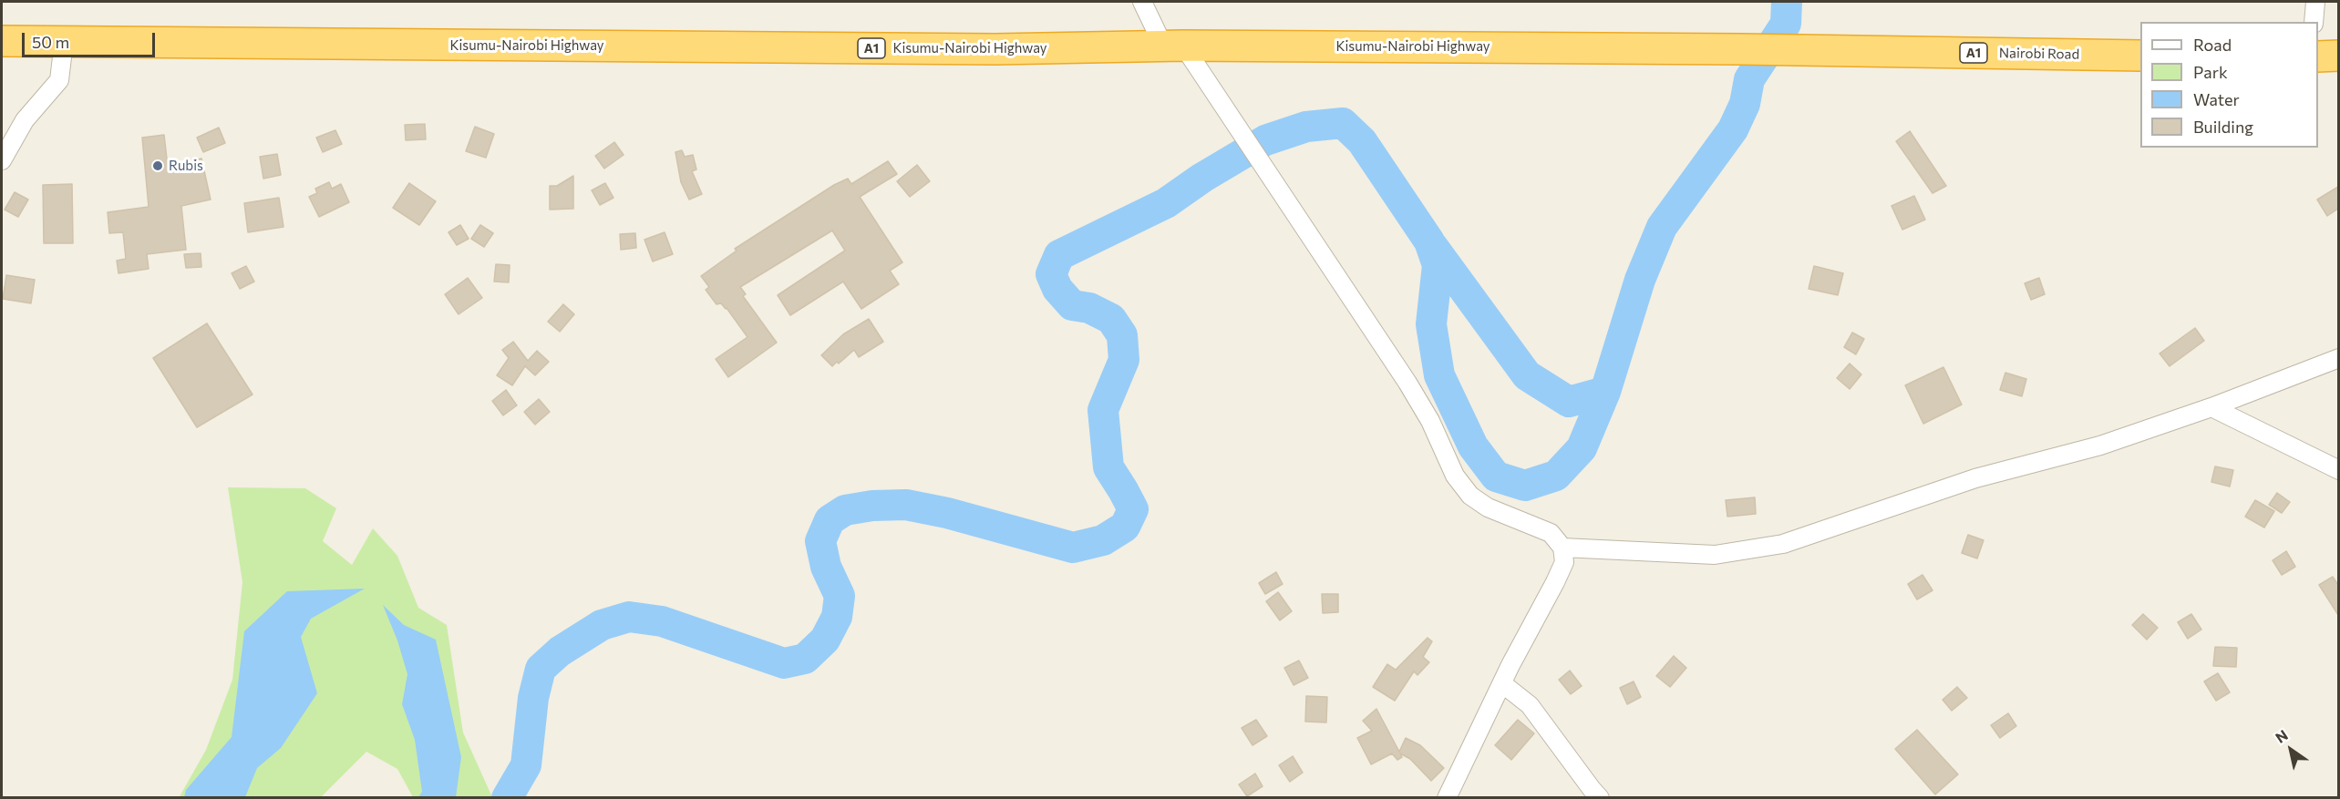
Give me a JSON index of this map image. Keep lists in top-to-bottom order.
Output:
{
  "streets": {
    "highway": ["Kisumu-Nairobi Highway", "A1", "Nairobi Road"]
  },
  "crossings": [
    ["Kisumu-Nairobi Highway", "Nairobi Road"]
  ],
  "places": ["Rubis"],
  "legend": [
    "Road",
    "Park",
    "Water",
    "Building"
  ],
  "scale_bar": "50 m",
  "north": "top left"
}
